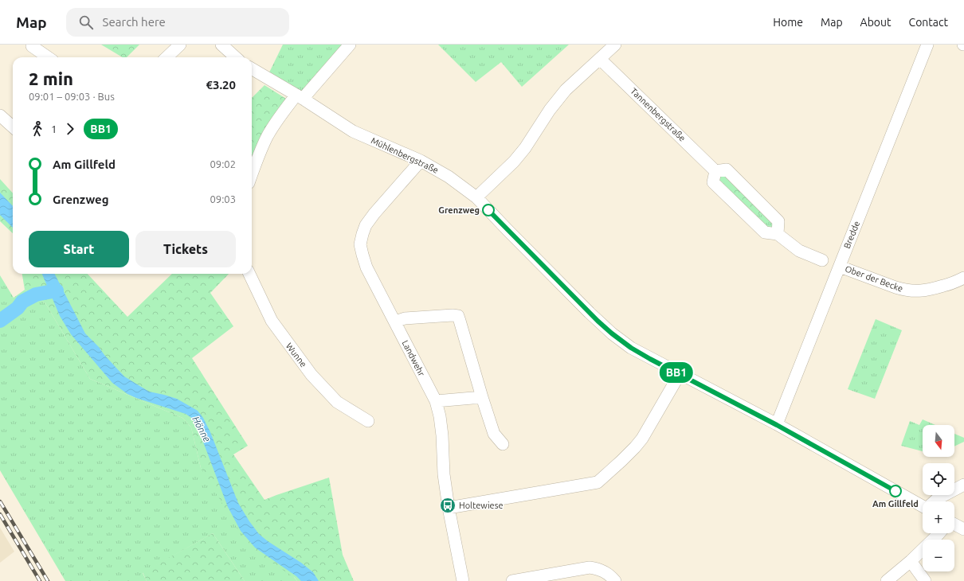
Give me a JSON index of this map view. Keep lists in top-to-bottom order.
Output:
{
  "streets": {
    "street": [
      "Tannenbergstraße",
      "Mühlenbergstraße",
      "Bredde",
      "Ober der Becke",
      "Wunne",
      "Landwehr"
    ]
  },
  "crossings": [
    ["Mühlenbergstraße", "Bredde"],
    ["Mühlenbergstraße", "Landwehr"],
    ["Bredde", "Ober der Becke"]
  ],
  "water": ["Hönne"],
  "places": {
    "other": ["Grenzweg", "Am Gillfeld"],
    "bus stop": ["Holtewiese"]
  },
  "lines": ["bus line BB1"],
  "north": "bottom",
  "page": {
    "header": "Map",
    "search": "Search here",
    "nav": [
      "Home",
      "Map",
      "About",
      "Contact"
    ],
    "on_map": "BB1",
    "heading": ["2 min", "09:01 – 09:03 · Bus", "€3.20"],
    "legs": ["1", "BB1"],
    "list": [
      {
        "name": "Am Gillfeld",
        "value": "09:02"
      },
      {
        "name": "Grenzweg",
        "value": "09:03"
      }
    ],
    "buttons": ["Start", "Tickets"],
    "map_buttons": ["+", "−"]
  }
}
